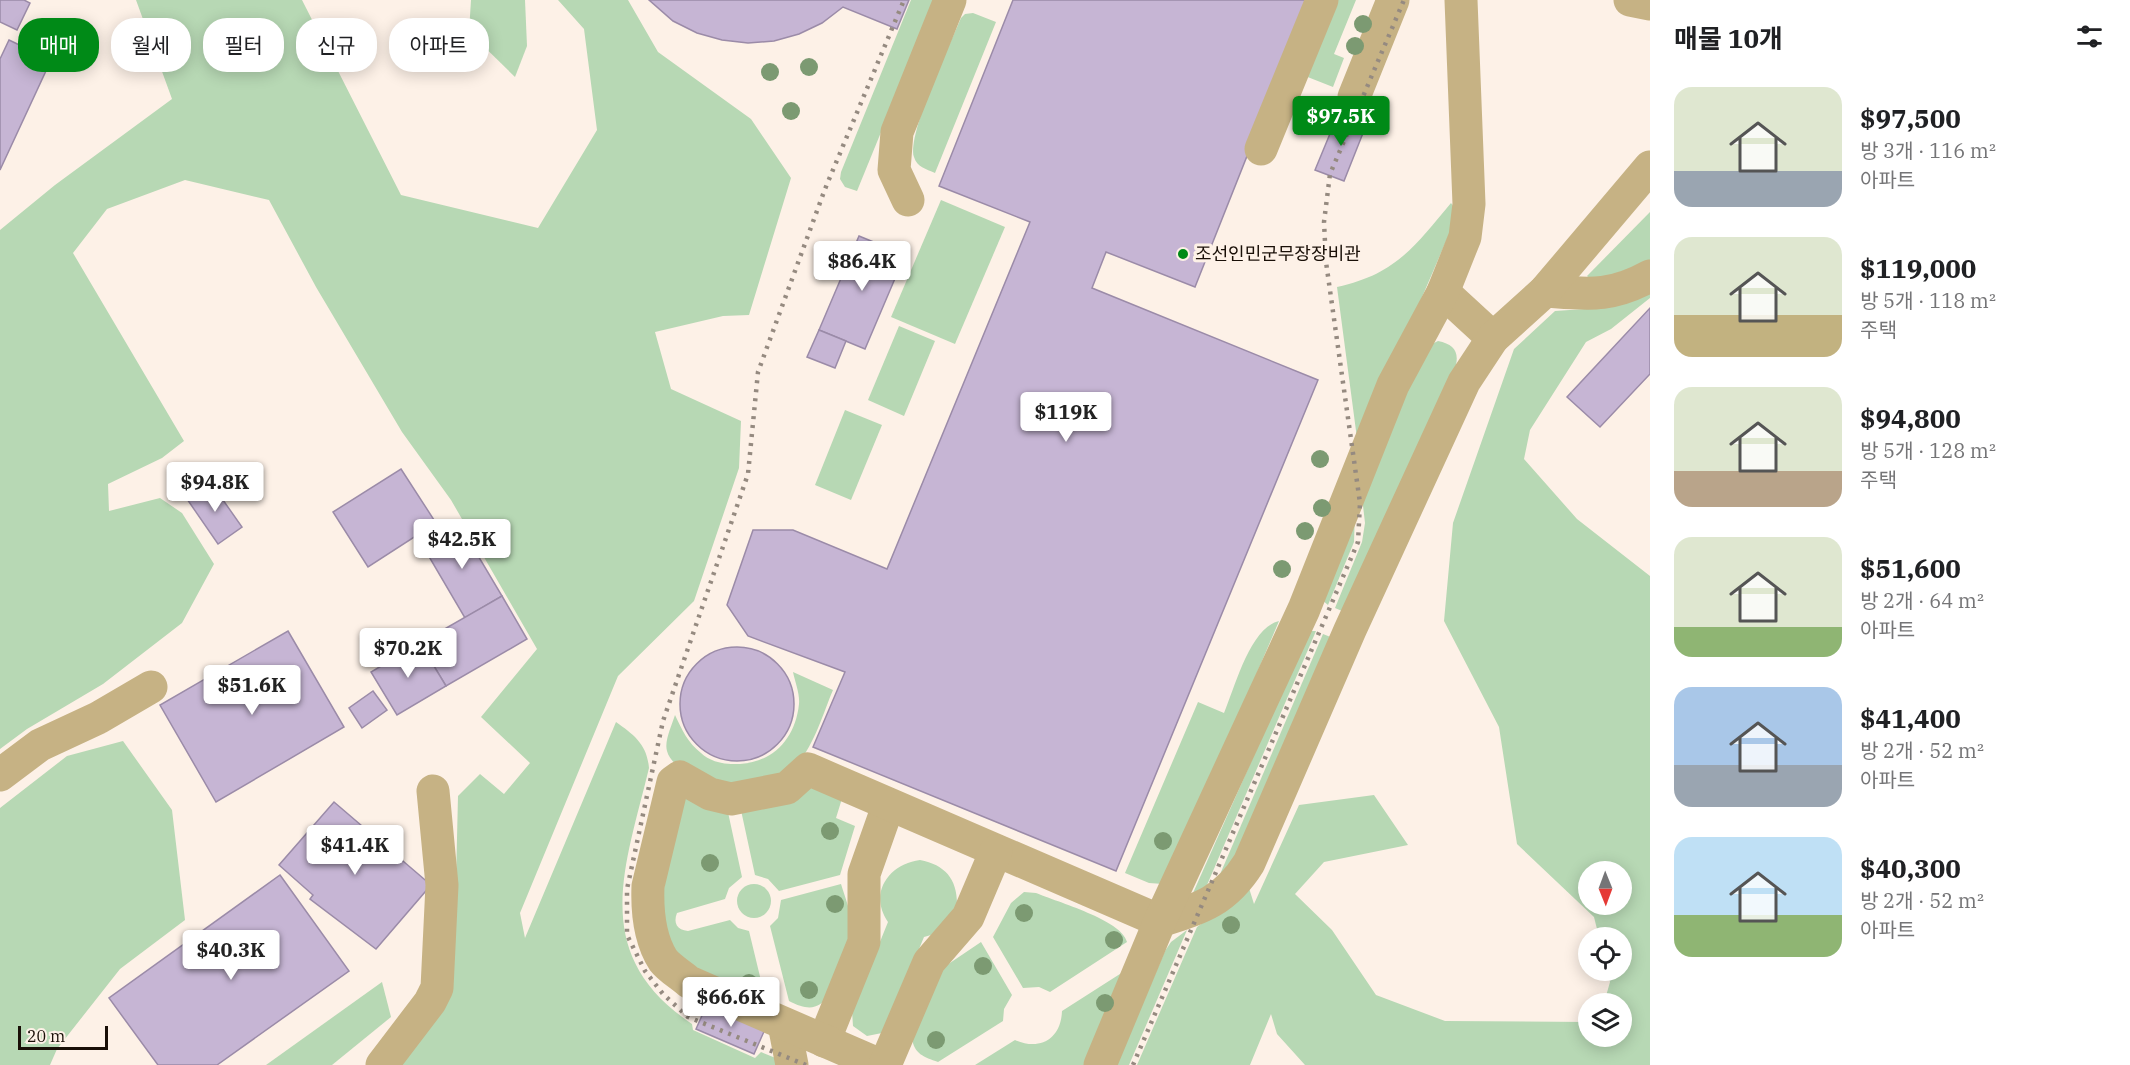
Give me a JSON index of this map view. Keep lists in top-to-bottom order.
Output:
{
  "places": ["조선인민군무장장비관"],
  "scale_bar": "20 m",
  "north": "bottom",
  "page": {
    "heading": "매물 10개",
    "chip": [
      "매매",
      "월세",
      "필터",
      "신규",
      "아파트"
    ],
    "list": [
      {
        "name": "$97,500",
        "note": "방 3개 · 116 m² · 아파트"
      },
      {
        "name": "$119,000",
        "note": "방 5개 · 118 m² · 주택"
      },
      {
        "name": "$94,800",
        "note": "방 5개 · 128 m² · 주택"
      },
      {
        "name": "$51,600",
        "note": "방 2개 · 64 m² · 아파트"
      },
      {
        "name": "$41,400",
        "note": "방 2개 · 52 m² · 아파트"
      },
      {
        "name": "$40,300",
        "note": "방 2개 · 52 m² · 아파트"
      }
    ],
    "price": [
      "$97.5K",
      "$86.4K",
      "$119K",
      "$94.8K",
      "$42.5K",
      "$70.2K",
      "$51.6K",
      "$41.4K",
      "$40.3K",
      "$66.6K"
    ],
    "scale": "20 m"
  }
}
